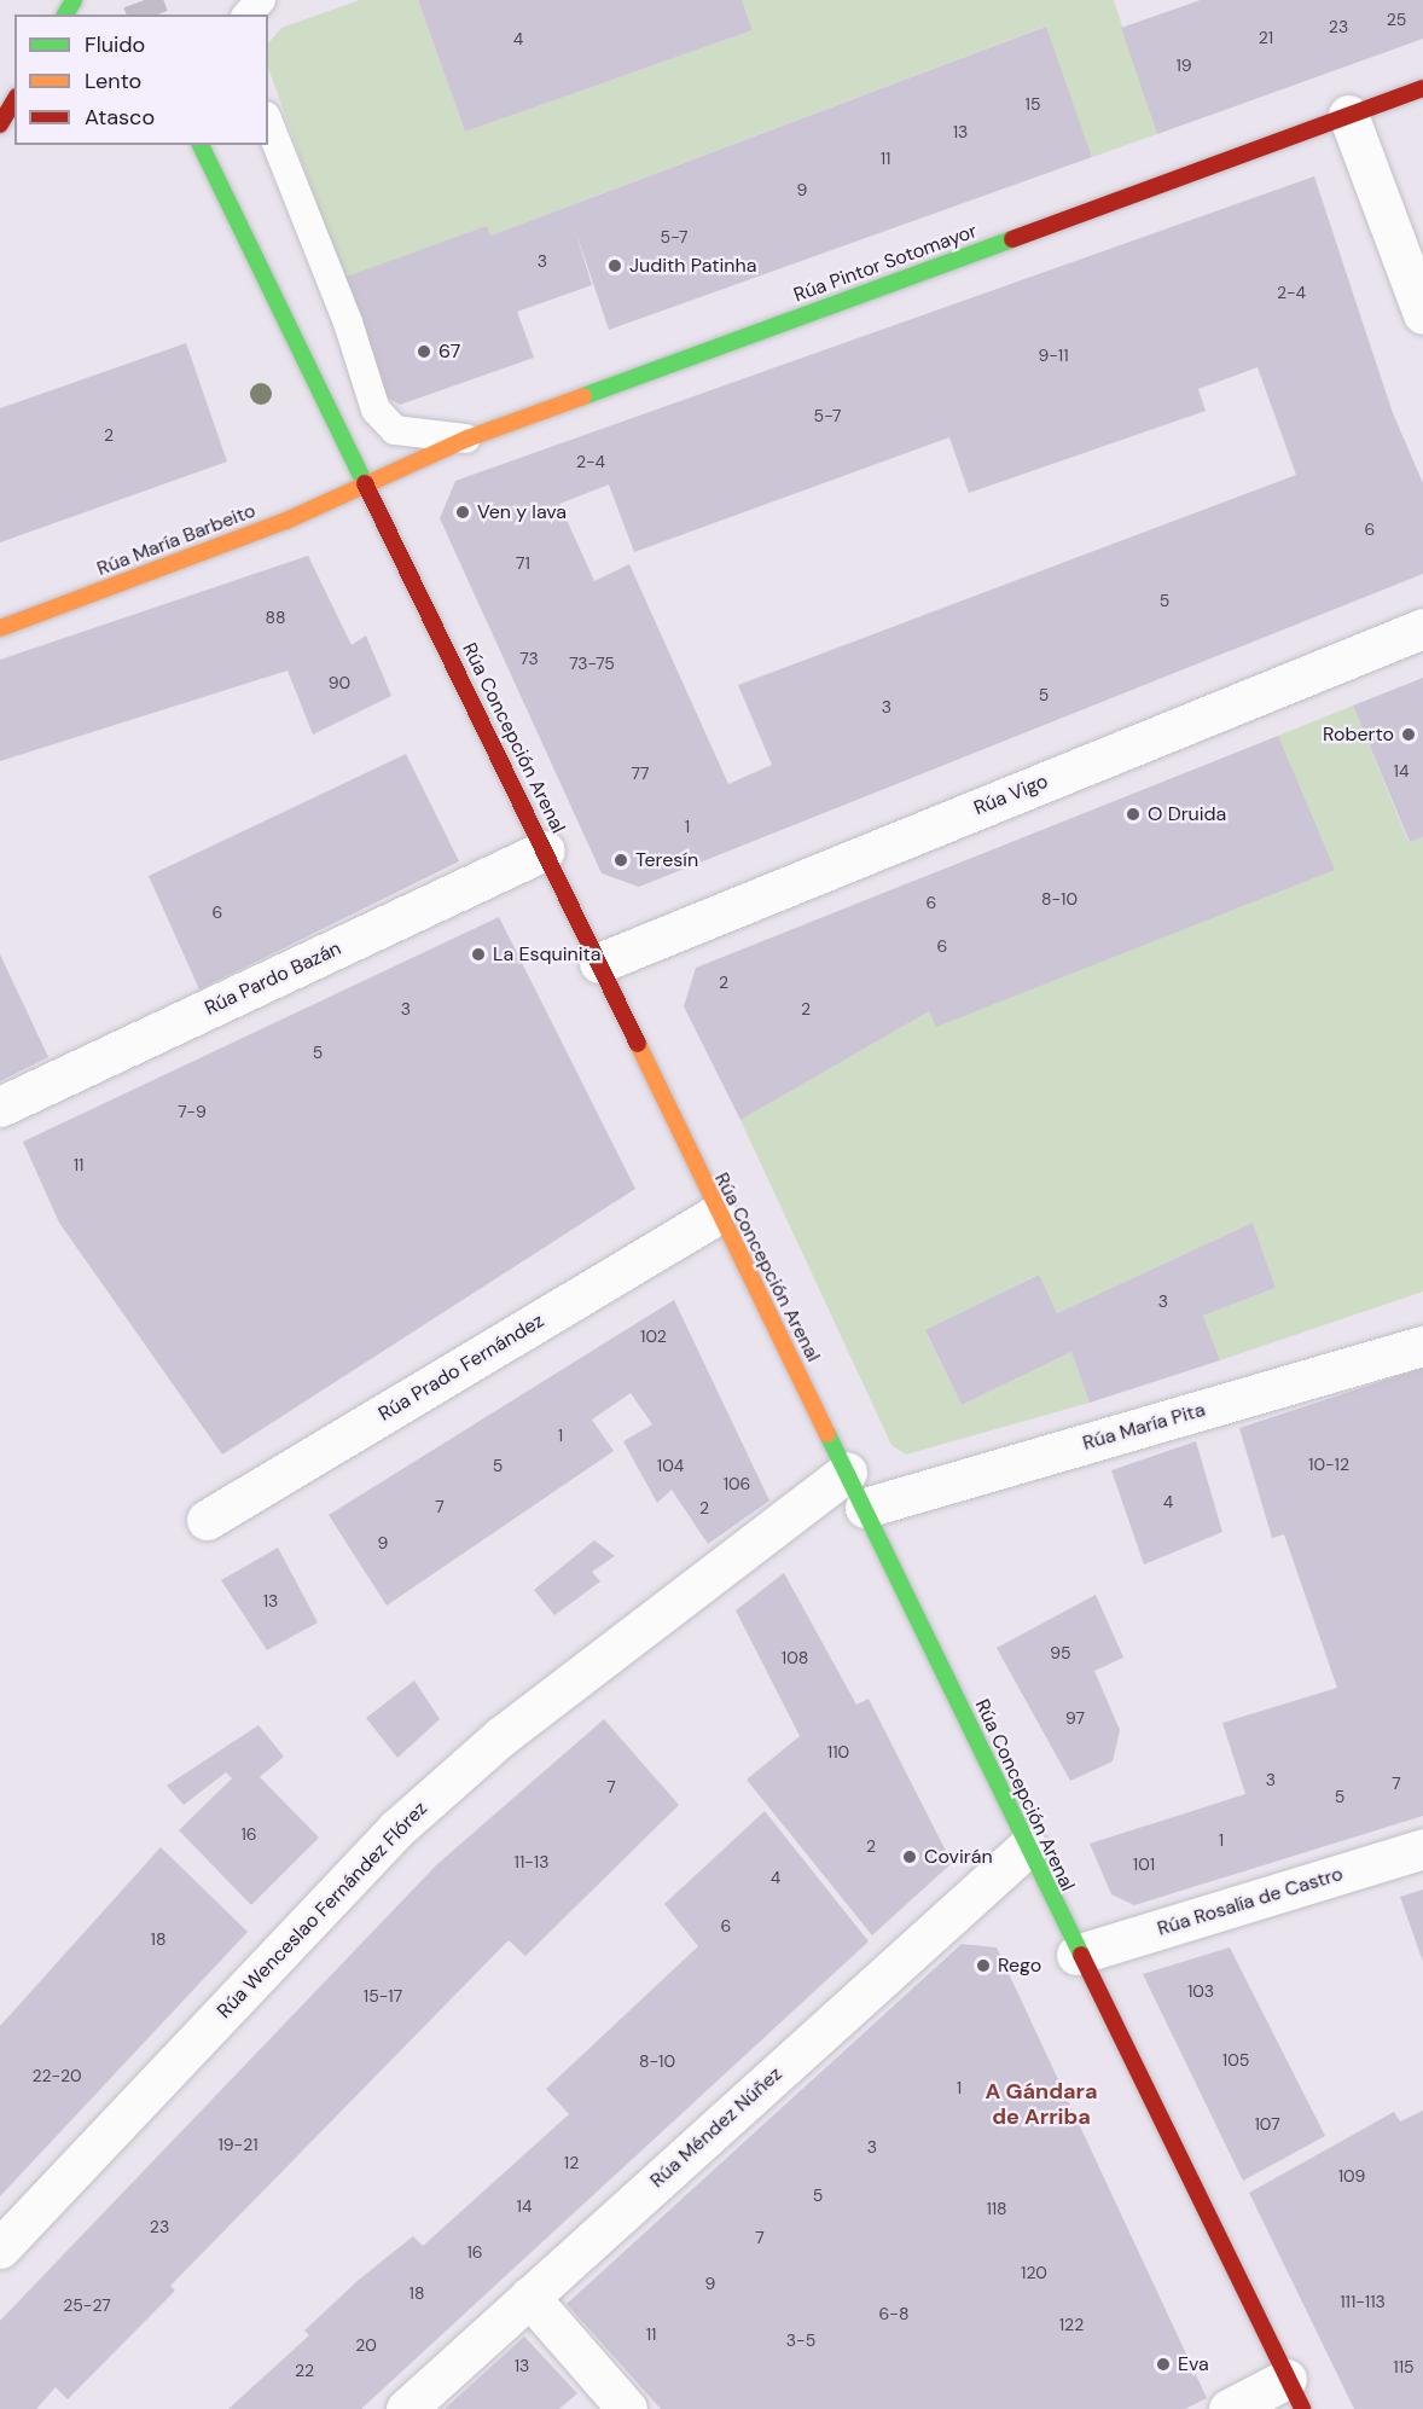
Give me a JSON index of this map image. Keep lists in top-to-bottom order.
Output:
{
  "streets": {
    "main road": ["Rúa Pintor Sotomayor", "Rúa María Barbeito", "Rúa Concepción Arenal"],
    "street": [
      "Rúa Vigo",
      "Rúa Pardo Bazán",
      "Rúa Prado Fernández",
      "Rúa María Pita",
      "Rúa Rosalía de Castro",
      "Rúa Wenceslao Fernández Flórez",
      "Rúa Méndez Núñez"
    ]
  },
  "crossings": [
    ["Rúa Pintor Sotomayor", "Rúa María Barbeito"],
    ["Rúa Pintor Sotomayor", "Rúa Concepción Arenal"],
    ["Rúa María Barbeito", "Rúa Concepción Arenal"],
    ["Rúa Concepción Arenal", "Rúa Vigo"],
    ["Rúa Concepción Arenal", "Rúa Pardo Bazán"],
    ["Rúa Concepción Arenal", "Rúa Prado Fernández"],
    ["Rúa Concepción Arenal", "Rúa María Pita"],
    ["Rúa Concepción Arenal", "Rúa Rosalía de Castro"],
    ["Rúa Concepción Arenal", "Rúa Wenceslao Fernández Flórez"],
    ["Rúa Concepción Arenal", "Rúa Méndez Núñez"]
  ],
  "districts": ["A Gándara de Arriba"],
  "places": [
    "Judith Patinha",
    "67",
    "Ven y lava",
    "Roberto",
    "O Druida",
    "Teresín",
    "La Esquinita",
    "Covirán",
    "Rego",
    "Eva"
  ],
  "house_numbers": [
    "25",
    "23",
    "21",
    "4",
    "19",
    "15",
    "13",
    "11",
    "9",
    "5-7",
    "3",
    "2-4",
    "9-11",
    "5-7",
    "2",
    "2-4",
    "6",
    "71",
    "5",
    "88",
    "73",
    "73-75",
    "90",
    "5",
    "3",
    "14",
    "77",
    "1",
    "8-10",
    "6",
    "6",
    "6",
    "2",
    "3",
    "2",
    "5",
    "7-9",
    "11",
    "3",
    "102",
    "1",
    "10-12",
    "5",
    "104",
    "106",
    "4",
    "7",
    "2",
    "9",
    "13",
    "95",
    "108",
    "97",
    "110",
    "3",
    "7",
    "7",
    "5",
    "16",
    "1",
    "2",
    "11-13",
    "101",
    "4",
    "6",
    "18",
    "103",
    "15-17",
    "105",
    "8-10",
    "22-20",
    "1",
    "107",
    "19-21",
    "3",
    "12",
    "109",
    "5",
    "14",
    "118",
    "23",
    "7",
    "16",
    "120",
    "9",
    "18",
    "111-113",
    "25-27",
    "6-8",
    "122",
    "11",
    "3-5",
    "20",
    "13",
    "115",
    "22"
  ],
  "legend": ["Fluido", "Lento", "Atasco"]
}
